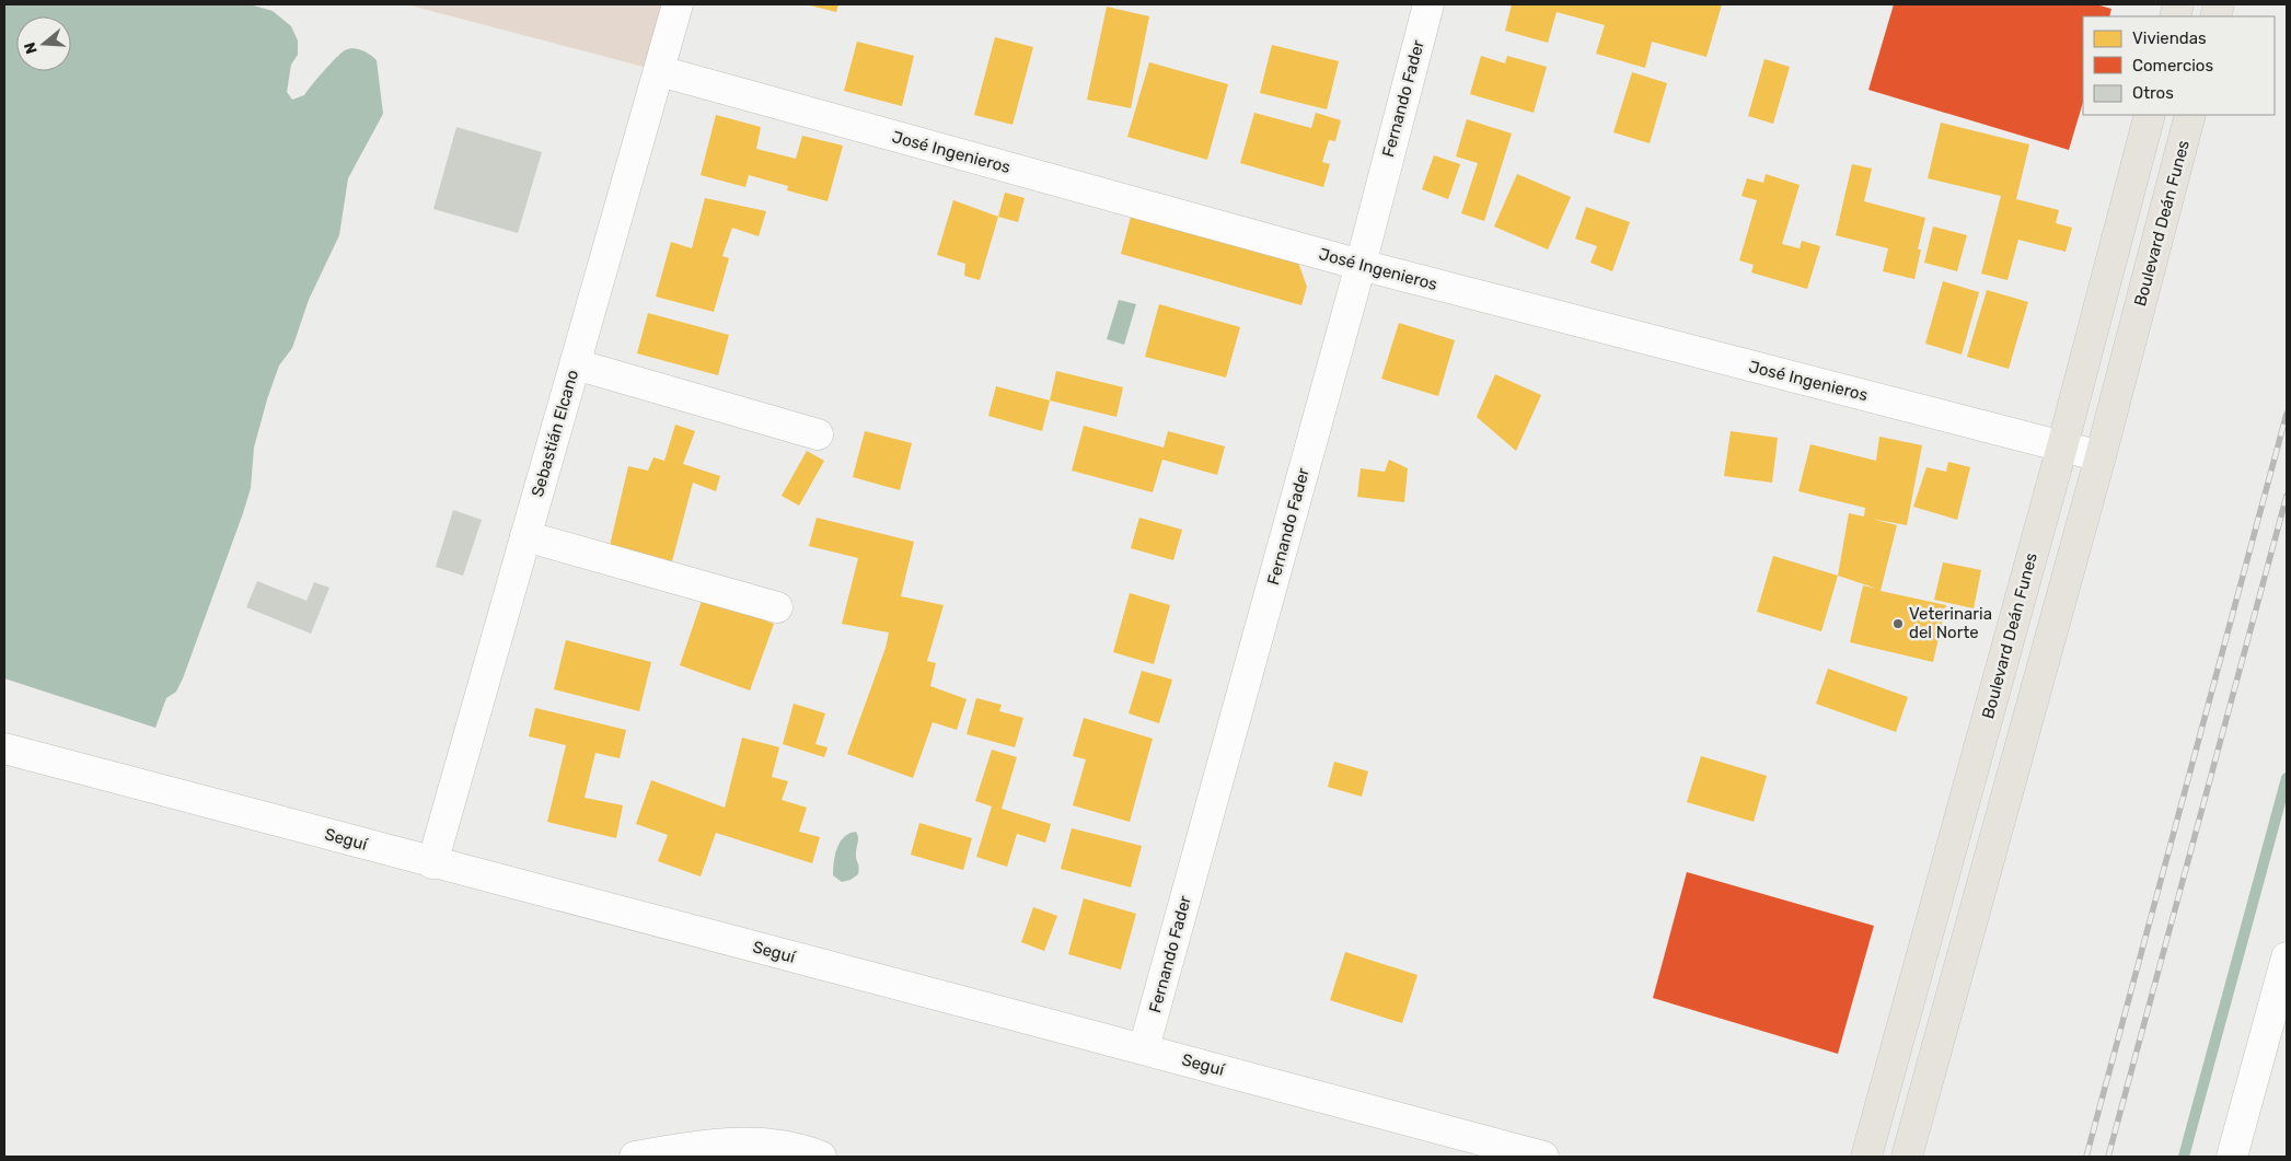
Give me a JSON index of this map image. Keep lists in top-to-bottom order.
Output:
{
  "streets": {
    "main road": ["Boulevard Deán Funes"],
    "street": [
      "Fernando Fader",
      "José Ingenieros",
      "Sebastián Elcano",
      "Seguí"
    ]
  },
  "crossings": [
    ["Fernando Fader", "José Ingenieros"],
    ["Fernando Fader", "Seguí"],
    ["José Ingenieros", "Boulevard Deán Funes"],
    ["José Ingenieros", "Sebastián Elcano"],
    ["Sebastián Elcano", "Seguí"]
  ],
  "places": ["Veterinaria del Norte"],
  "legend": ["Viviendas", "Comercios", "Otros"],
  "north": "left"
}
